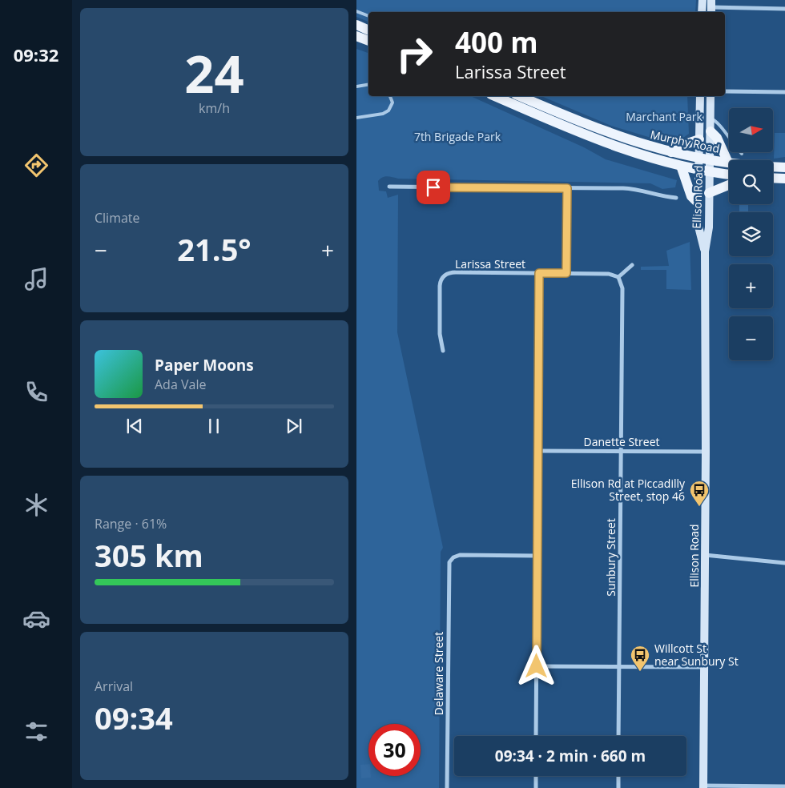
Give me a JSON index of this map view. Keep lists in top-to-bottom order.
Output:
{
  "streets": {
    "main road": ["Murphy Road"],
    "street": [
      "Ellison Road",
      "Larissa Street",
      "Danette Street",
      "Sunbury Street",
      "Delaware Street"
    ]
  },
  "crossings": [
    ["Murphy Road", "Ellison Road"],
    ["Ellison Road", "Danette Street"],
    ["Larissa Street", "Sunbury Street"],
    ["Danette Street", "Sunbury Street"]
  ],
  "parks": ["Marchant Park", "7th Brigade Park"],
  "places": {
    "bus stop": ["Ellison Rd at Piccadilly Street, stop 46", "Willcott St near Sunbury St"]
  },
  "north": "right",
  "page": {
    "tabs": "09:32",
    "tile": [
      ["24", "km/h"],
      "Climate",
      ["Range · 61%", "305 km"],
      ["Arrival", "09:34"]
    ],
    "turn": ["400 m", "Larissa Street"],
    "map_buttons": ["+", "−"],
    "heat": ["−", "21.5°", "+"],
    "song": ["Paper Moons", "Ada Vale"],
    "limit": "30",
    "trip": "09:34 · 2 min · 660 m"
  }
}
